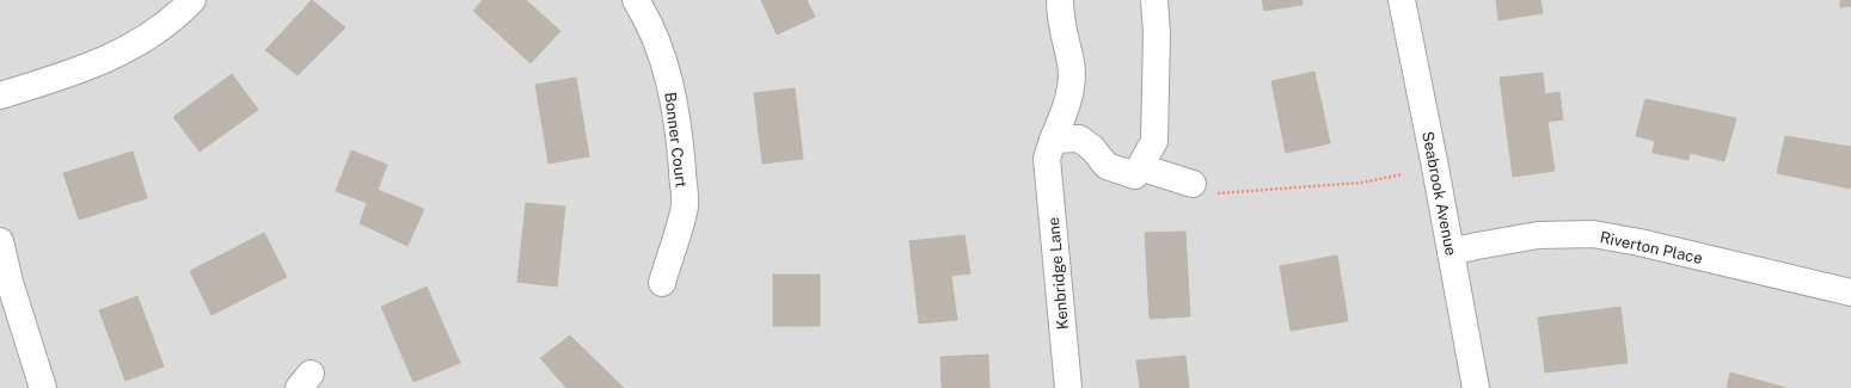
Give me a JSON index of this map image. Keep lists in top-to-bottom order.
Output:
{
  "streets": {
    "street": [
      "Bonner Court",
      "Seabrook Avenue",
      "Riverton Place",
      "Kenbridge Lane"
    ]
  },
  "crossings": [
    ["Seabrook Avenue", "Riverton Place"]
  ]
}
